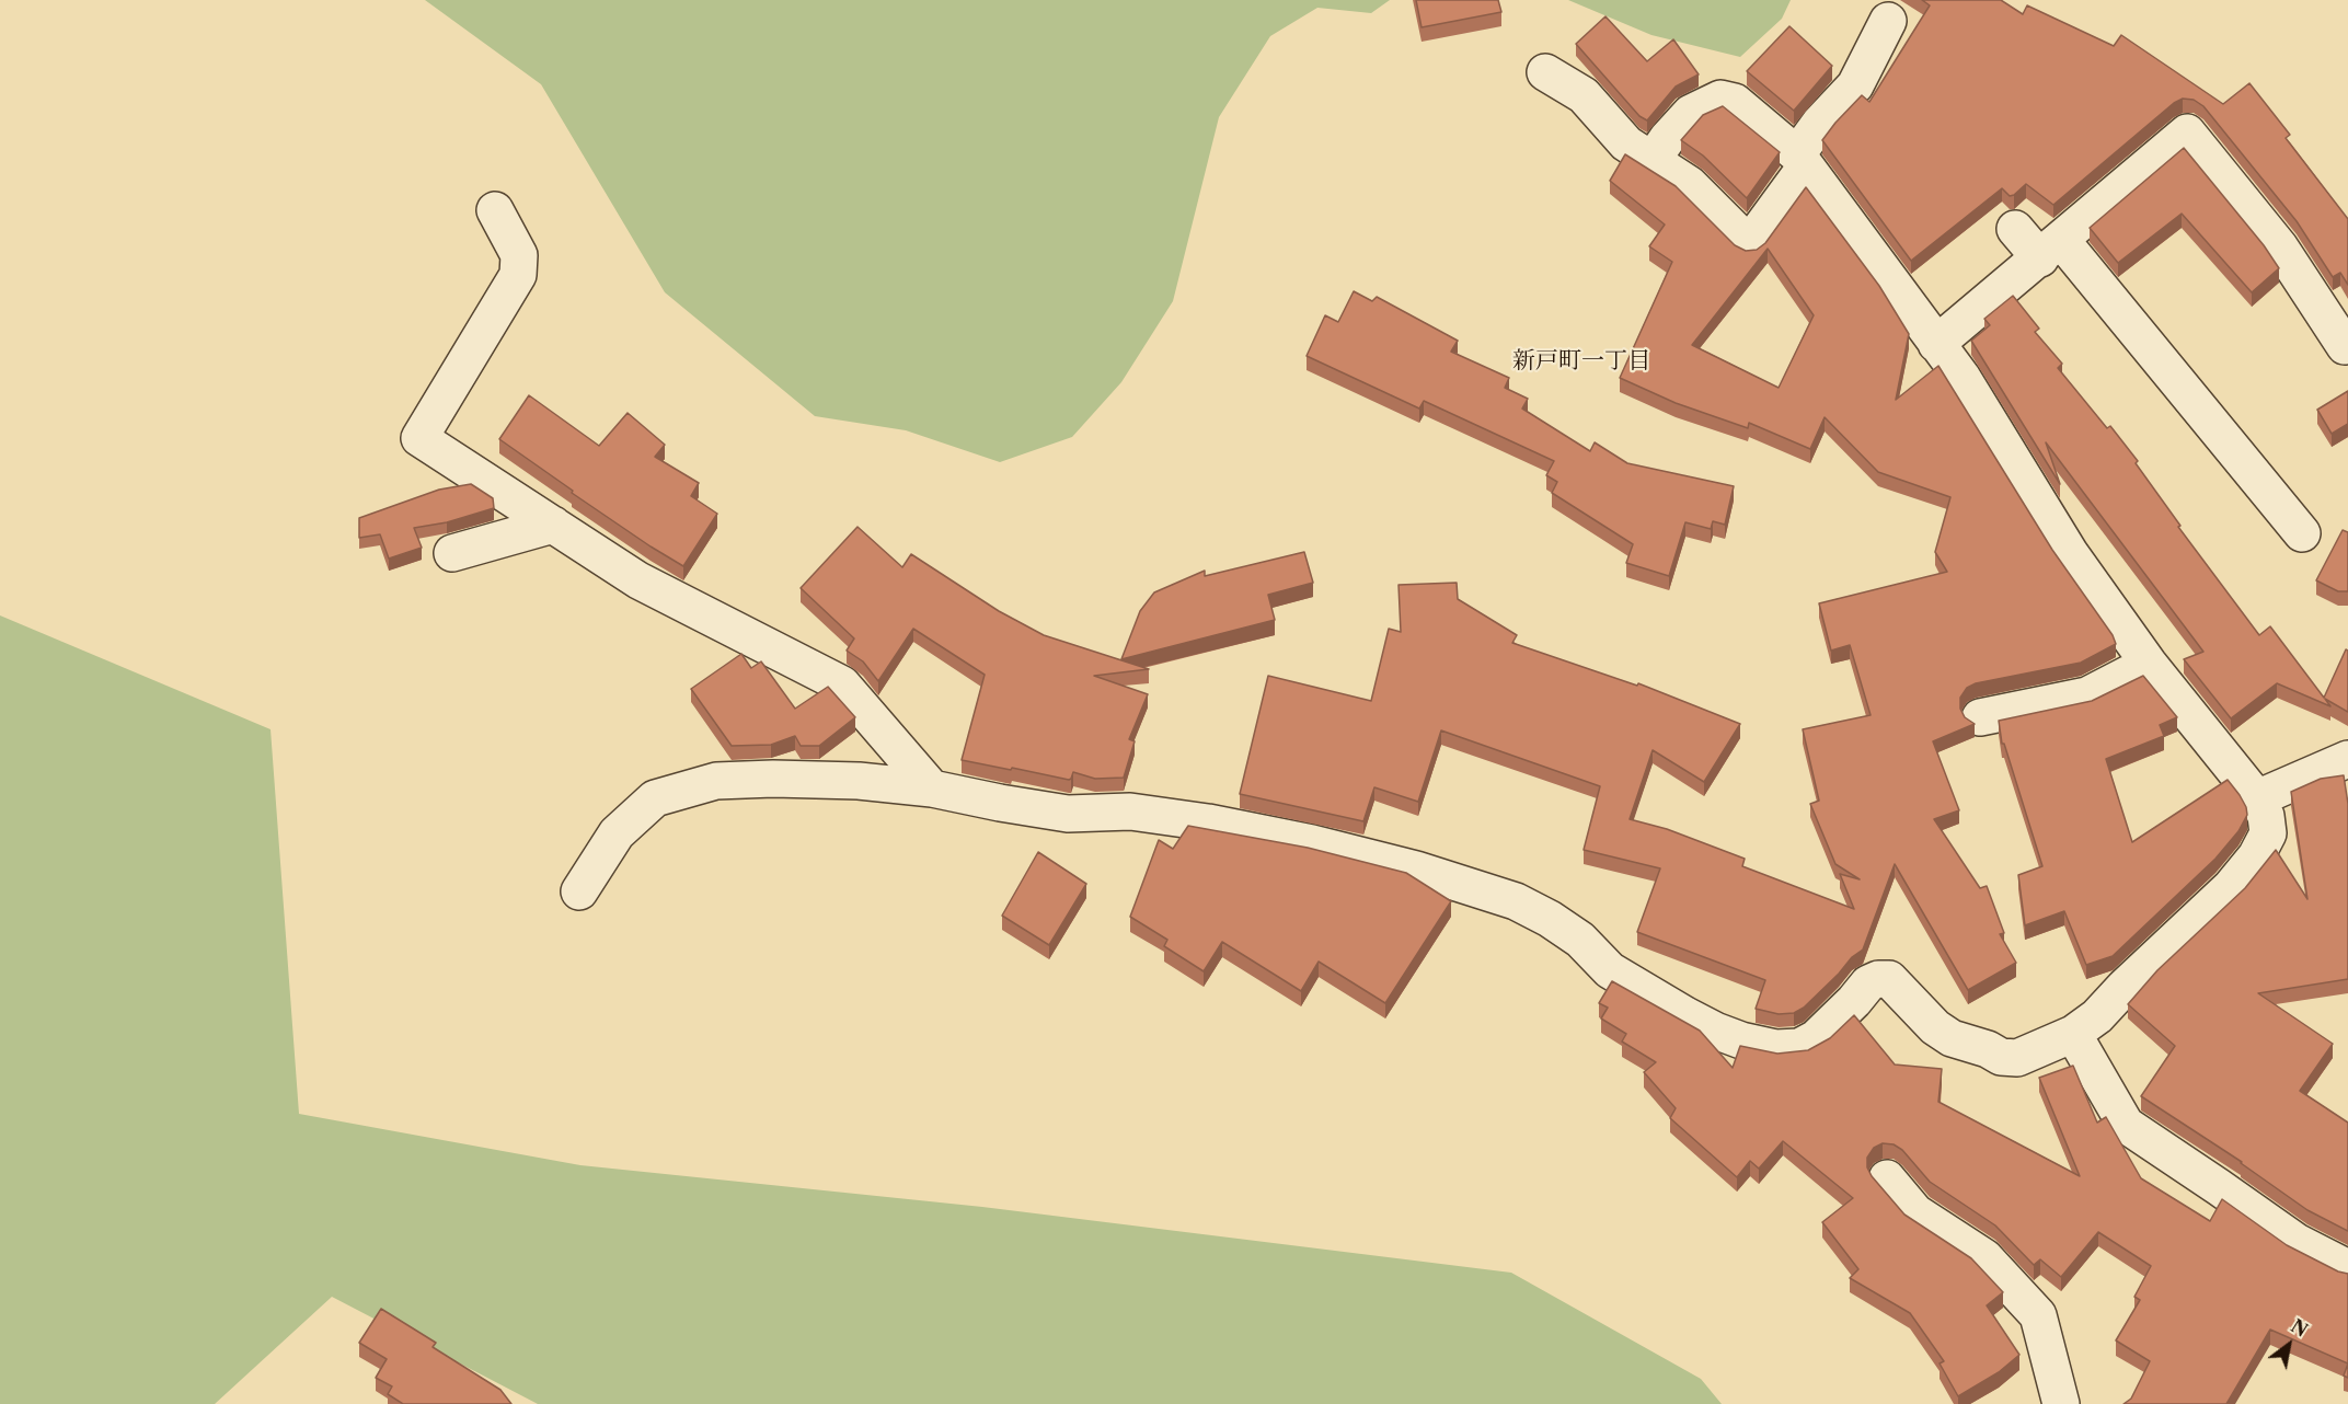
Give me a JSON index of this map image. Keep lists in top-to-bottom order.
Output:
{
  "districts": ["新戸町一丁目"],
  "north": "top right"
}
